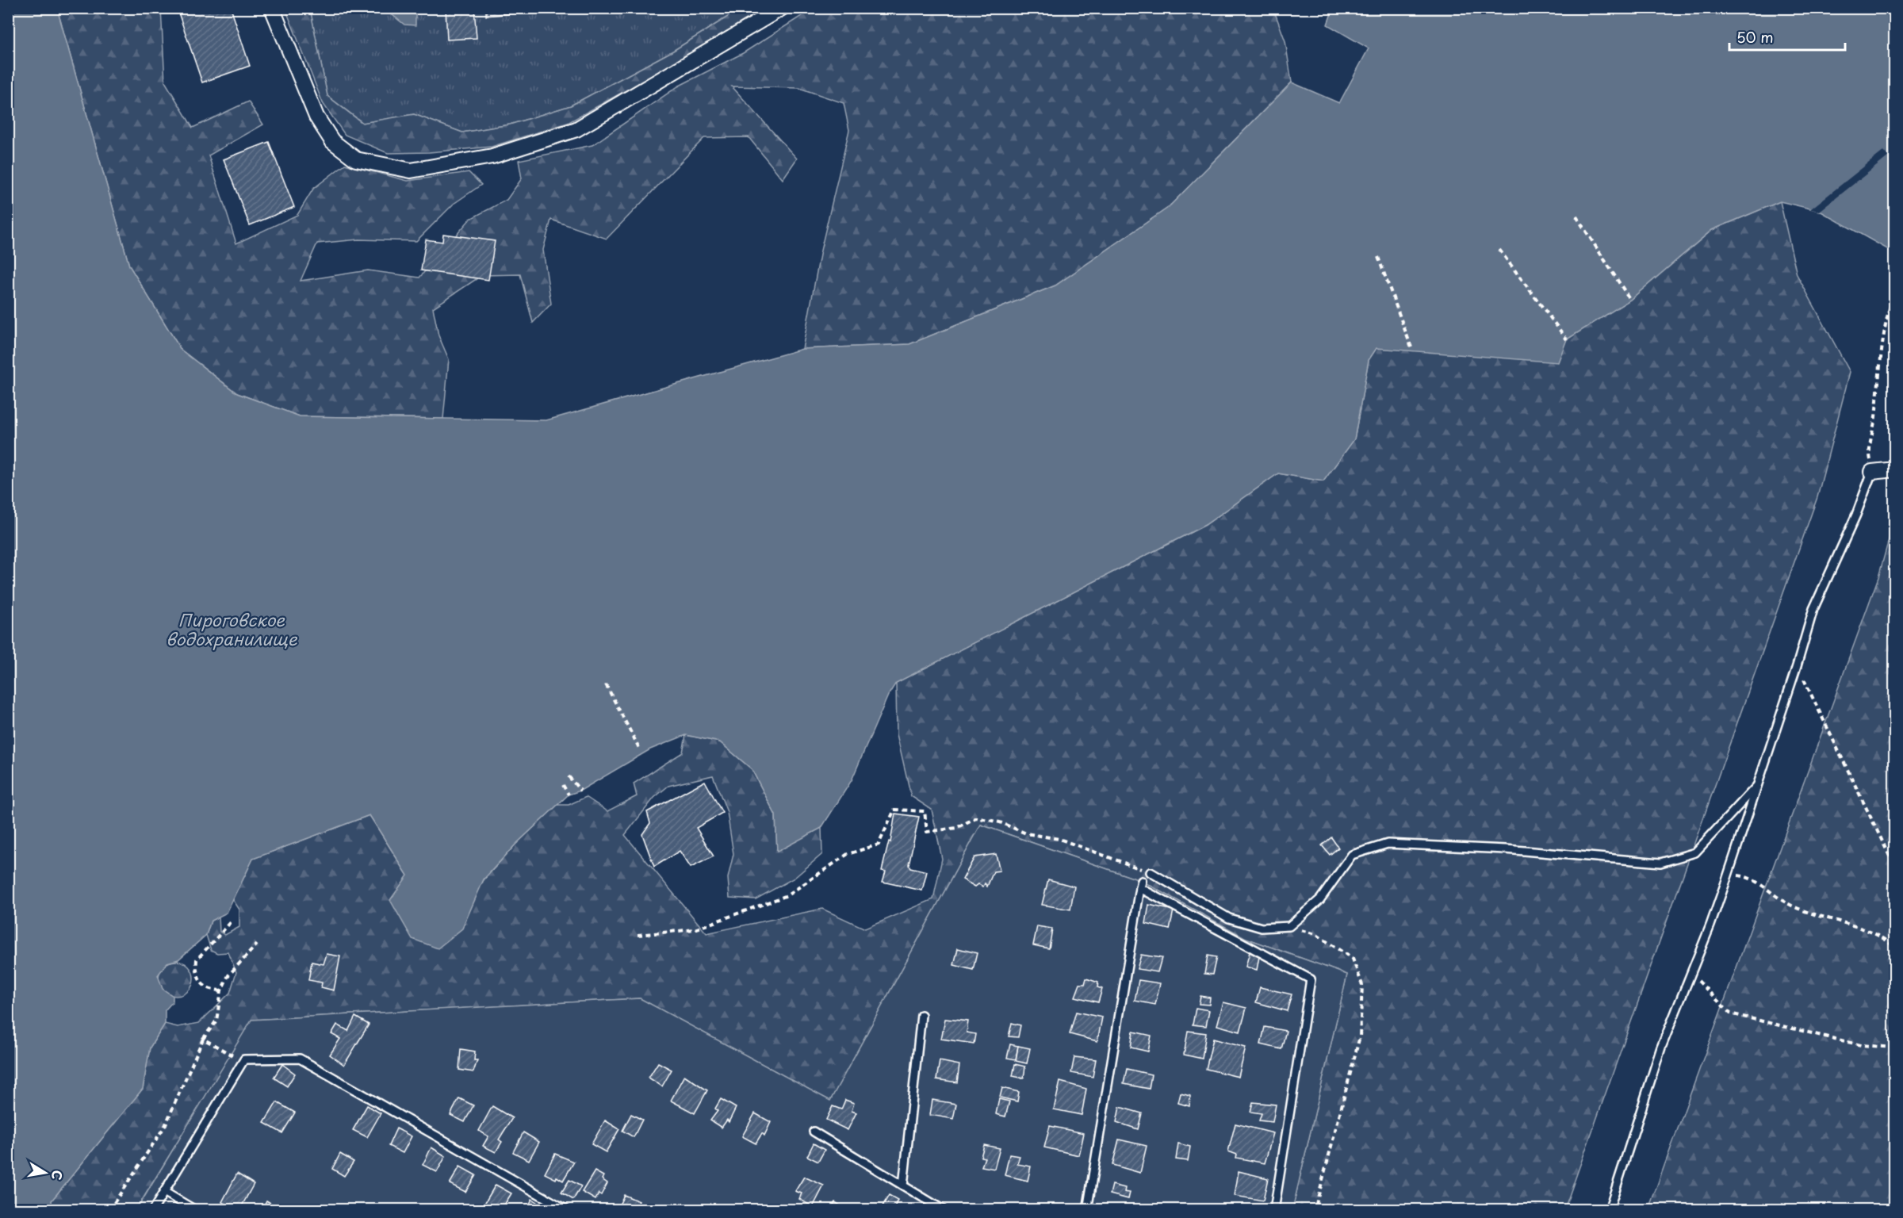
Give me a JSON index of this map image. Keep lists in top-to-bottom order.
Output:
{
  "water": ["Пироговское водохранилище"],
  "scale_bar": "50 m",
  "north": "right"
}
